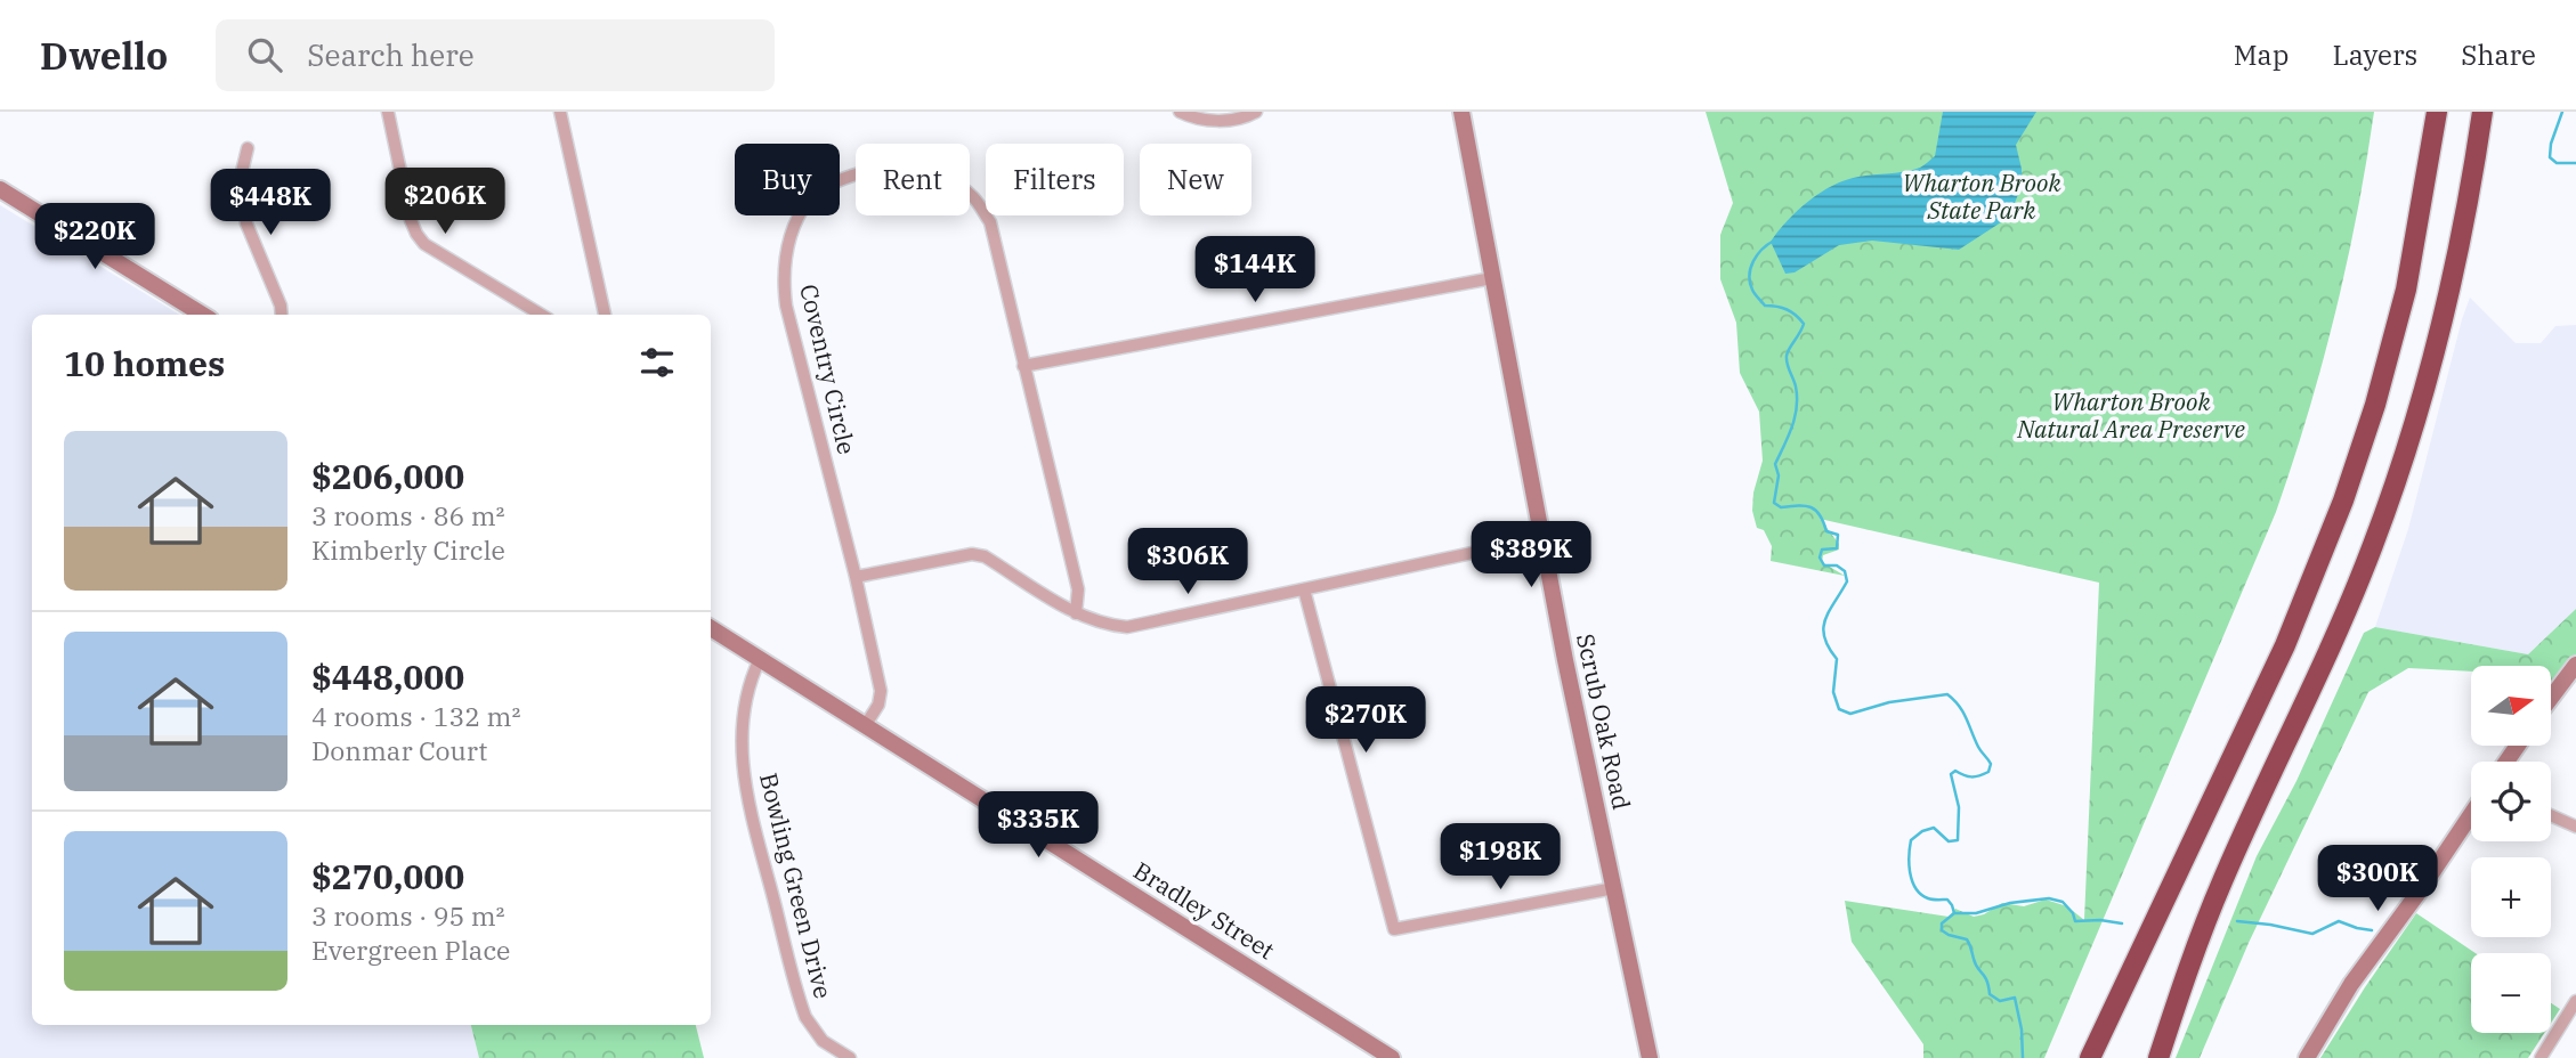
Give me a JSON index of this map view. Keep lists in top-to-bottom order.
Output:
{
  "streets": {
    "street": [
      "Coventry Circle",
      "Scrub Oak Road",
      "Bowling Green Drive",
      "Bradley Street"
    ]
  },
  "crossings": [
    ["Coventry Circle", "Bradley Street"],
    ["Bowling Green Drive", "Bradley Street"]
  ],
  "parks": ["Wharton Brook State Park", "Wharton Brook Natural Area Preserve"],
  "north": "right",
  "page": {
    "header": "Dwello",
    "search": "Search here",
    "nav": ["Map", "Layers", "Share"],
    "chip": [
      "Buy",
      "Rent",
      "Filters",
      "New"
    ],
    "price": [
      "$206K",
      "$448K",
      "$220K",
      "$144K",
      "$389K",
      "$306K",
      "$270K",
      "$335K",
      "$198K",
      "$300K"
    ],
    "heading": "10 homes",
    "list": [
      {
        "name": "$206,000",
        "note": "3 rooms · 86 m² · Kimberly Circle"
      },
      {
        "name": "$448,000",
        "note": "4 rooms · 132 m² · Donmar Court"
      },
      {
        "name": "$270,000",
        "note": "3 rooms · 95 m² · Evergreen Place"
      }
    ],
    "map_buttons": ["+", "−"]
  }
}
